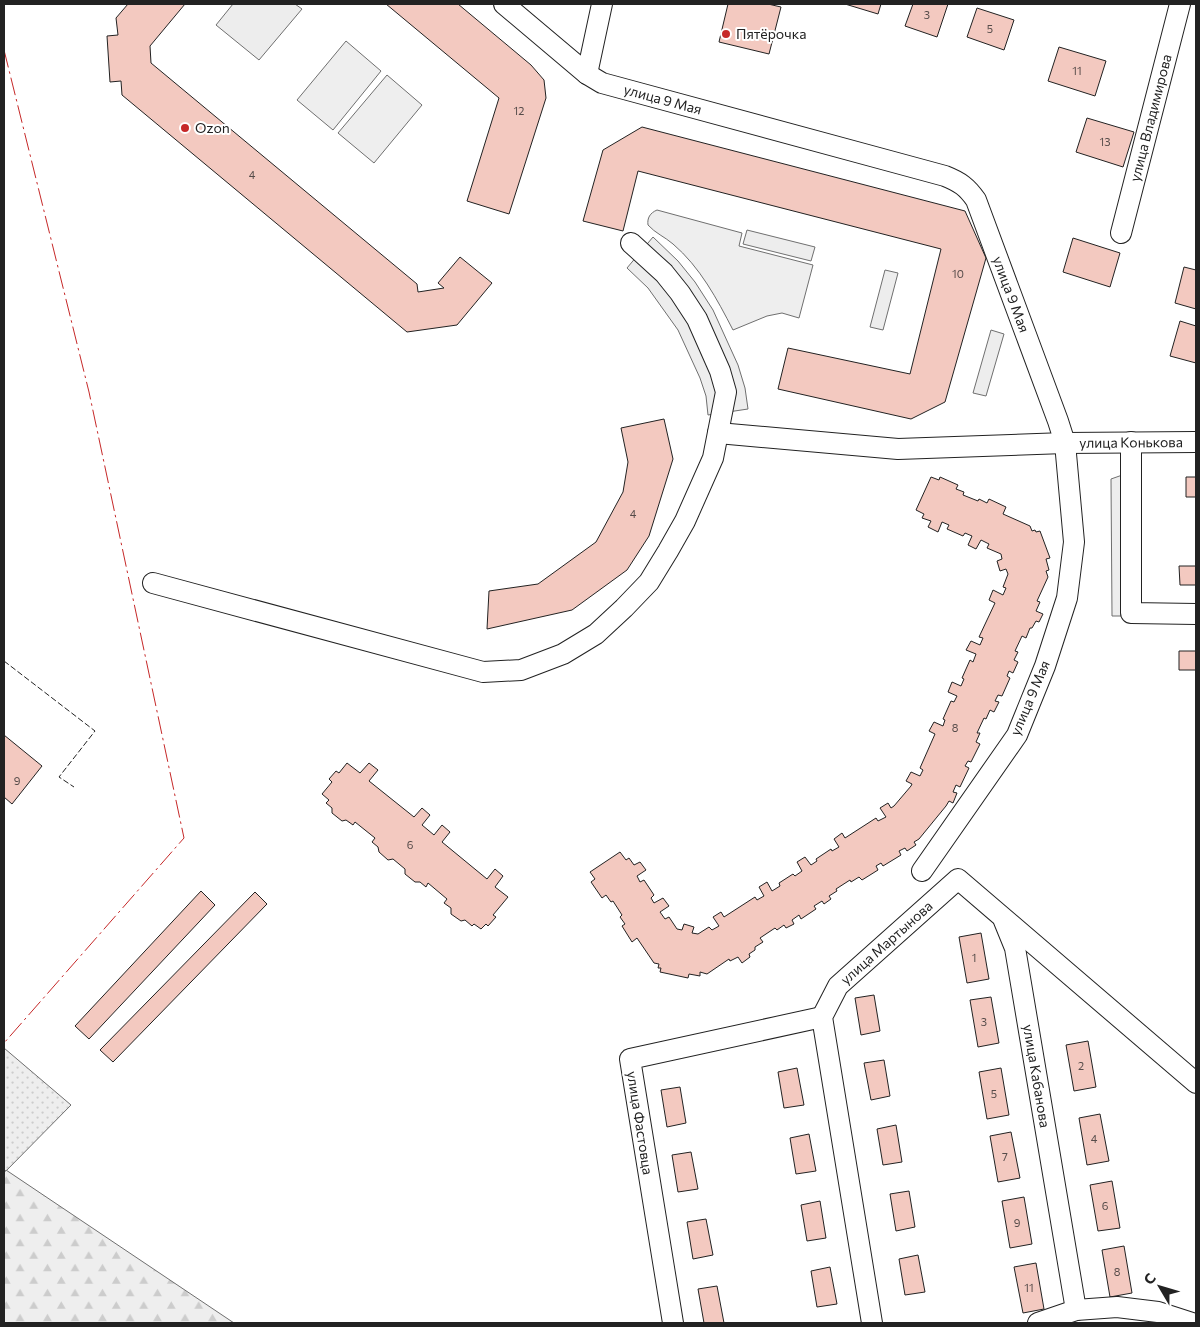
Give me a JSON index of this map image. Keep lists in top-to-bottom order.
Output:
{
  "streets": {
    "street": [
      "улица 9 Мая",
      "улица Владимирова",
      "улица Конькова",
      "улица Мартынова",
      "улица Кабанова",
      "улица Фастовца"
    ]
  },
  "crossings": [
    ["улица 9 Мая", "улица Конькова"],
    ["улица 9 Мая", "улица Мартынова"],
    ["улица 9 Мая", "улица Кабанова"],
    ["улица Мартынова", "улица Кабанова"],
    ["улица Мартынова", "улица Фастовца"]
  ],
  "places": ["Пятёрочка", "Ozon"],
  "house_numbers": [
    "3",
    "5",
    "11",
    "12",
    "13",
    "4",
    "10",
    "4",
    "8",
    "9",
    "6",
    "1",
    "3",
    "2",
    "5",
    "4",
    "7",
    "6",
    "9",
    "8",
    "11"
  ],
  "north": "top left"
}
